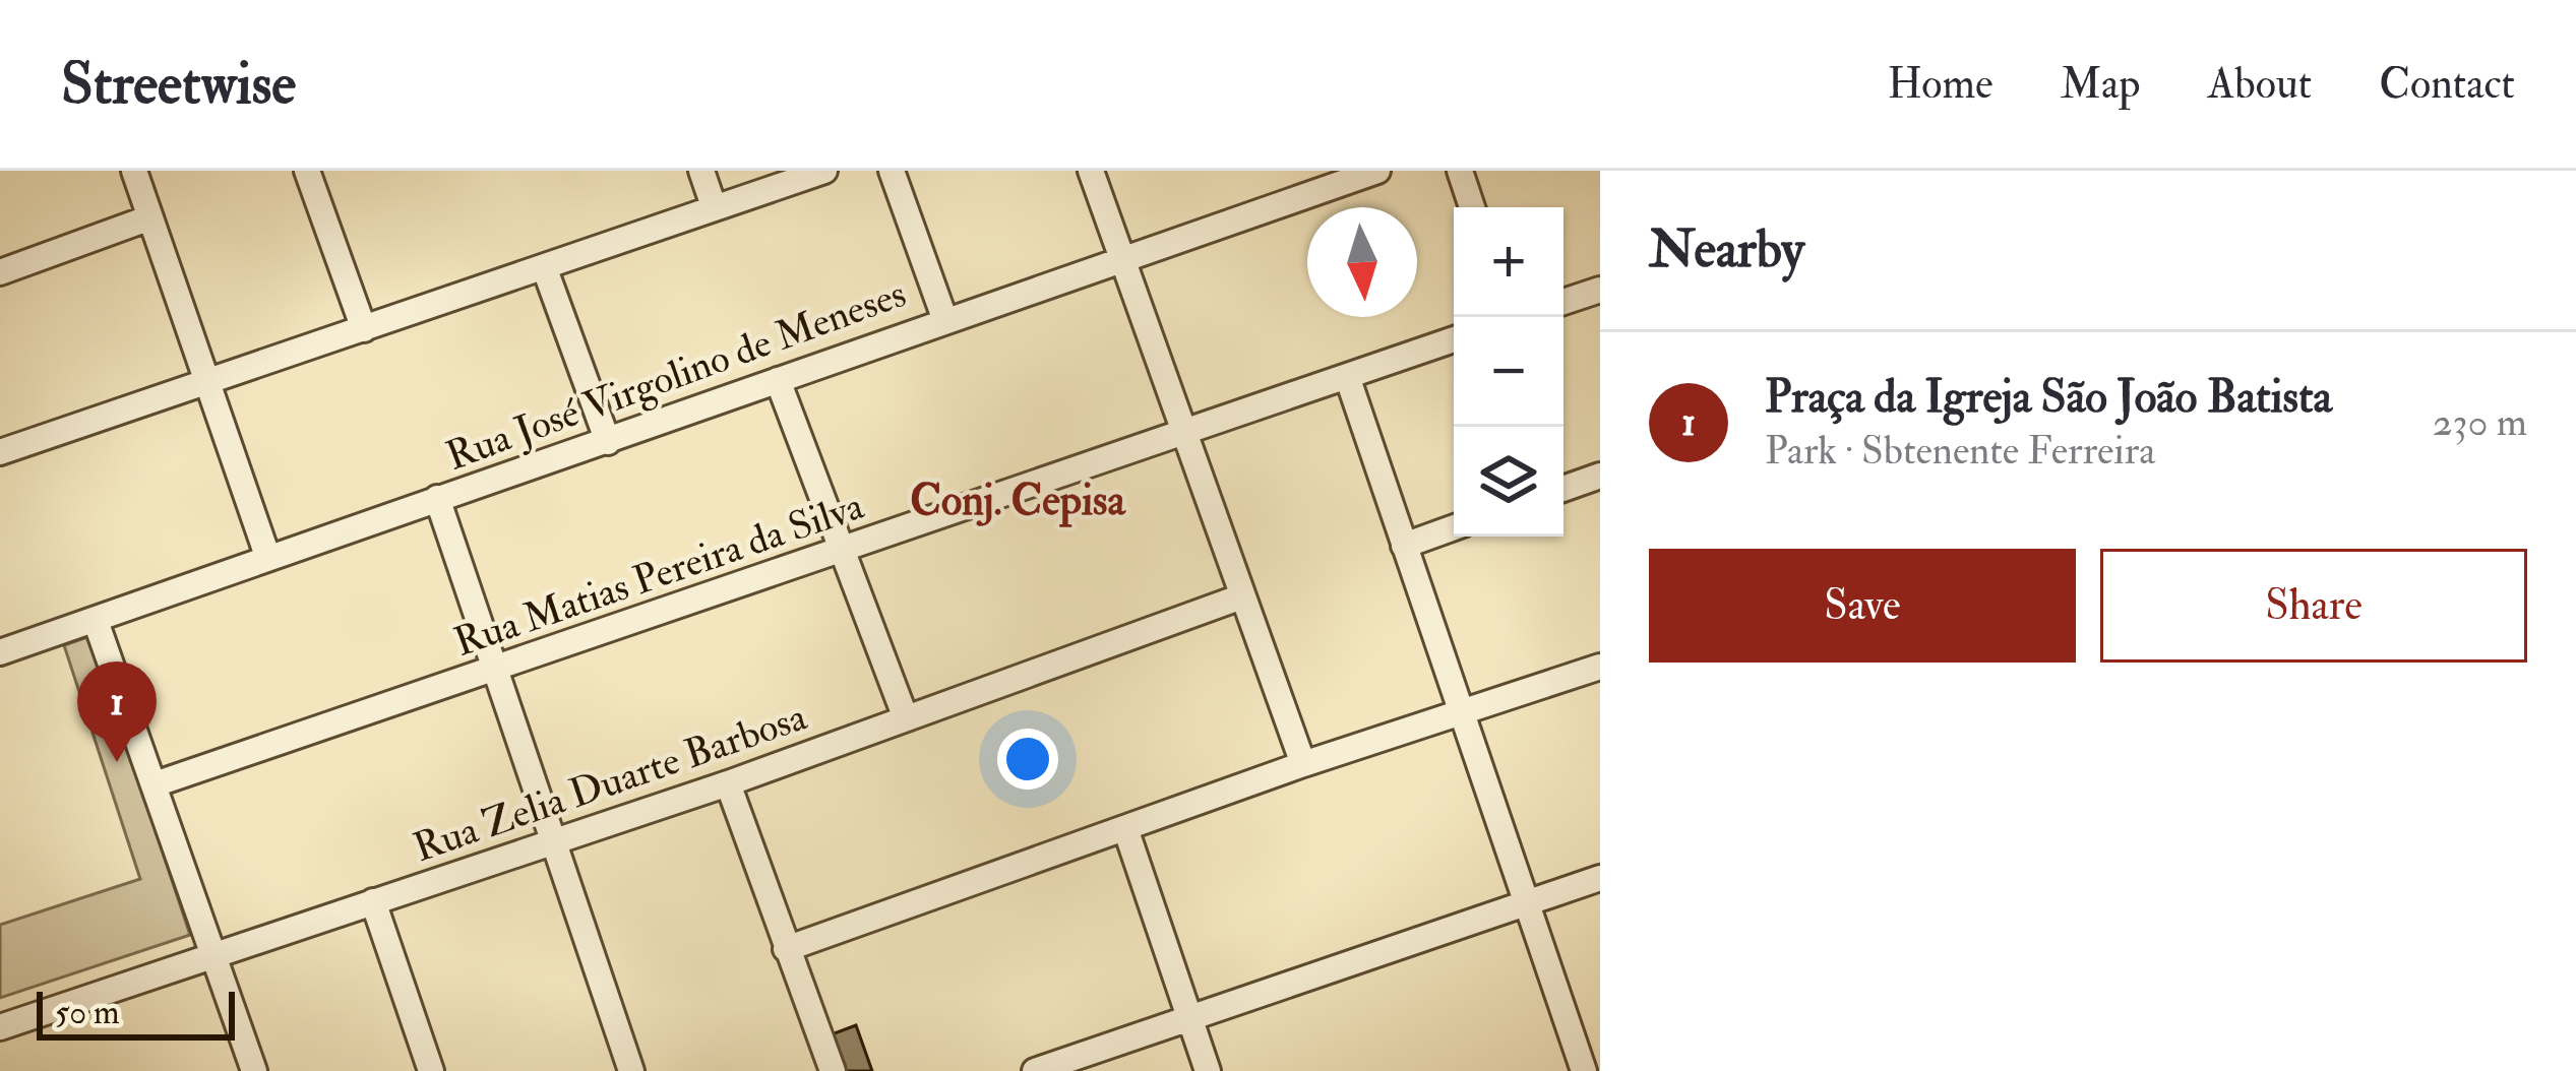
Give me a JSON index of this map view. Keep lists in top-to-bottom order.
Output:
{
  "streets": {
    "street": ["Rua José Virgolino de Meneses", "Rua Matias Pereira da Silva", "Rua Zelia Duarte Barbosa"]
  },
  "districts": ["Conj. Cepisa"],
  "scale_bar": "50 m",
  "north": "bottom",
  "page": {
    "header": "Streetwise",
    "nav": [
      "Home",
      "Map",
      "About",
      "Contact"
    ],
    "heading": "Nearby",
    "map_buttons": ["+", "−"],
    "list": [
      {
        "mark": "1",
        "name": "Praça da Igreja São João Batista",
        "note": "Park · Sbtenente Ferreira",
        "value": "230 m"
      }
    ],
    "buttons": ["Save", "Share"],
    "pins": "1",
    "scale": "50 m"
  }
}
